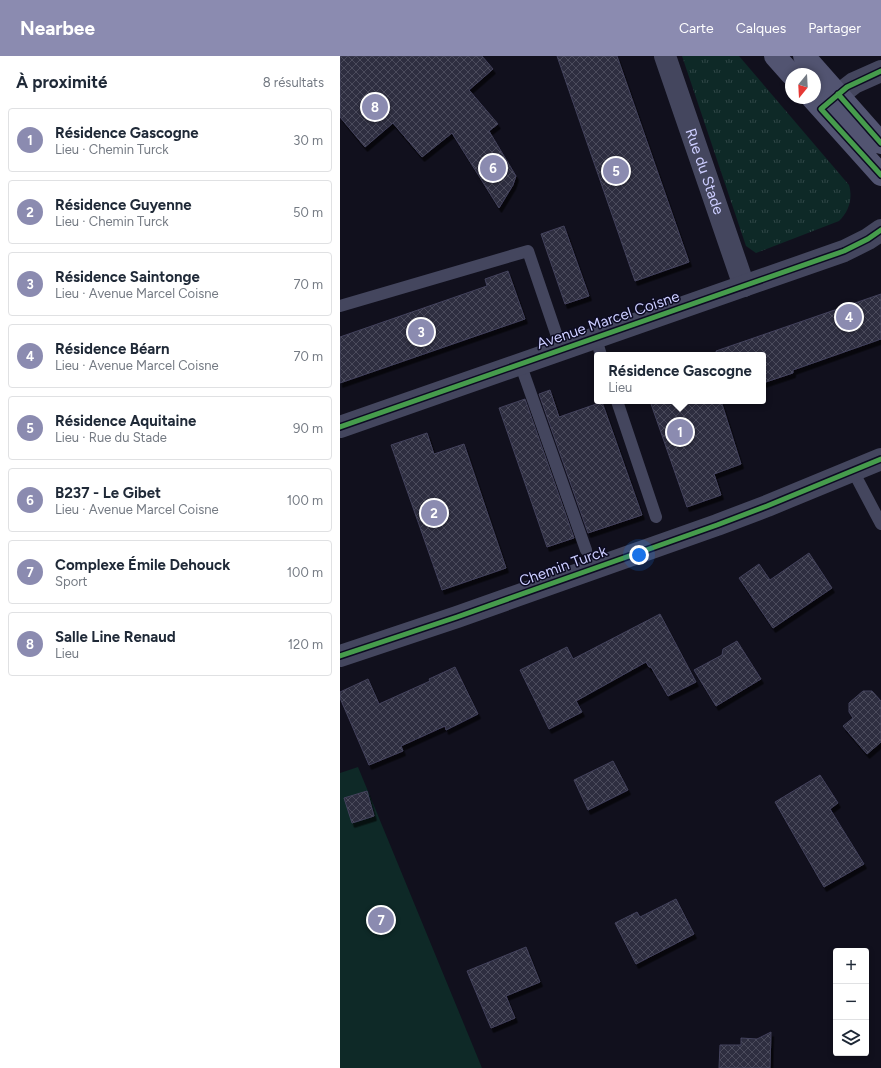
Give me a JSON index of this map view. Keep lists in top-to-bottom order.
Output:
{
  "streets": {
    "street": ["Rue du Stade", "Avenue Marcel Coisne", "Chemin Turck"]
  },
  "crossings": [
    ["Rue du Stade", "Avenue Marcel Coisne"]
  ],
  "north": "bottom",
  "page": {
    "header": "Nearbee",
    "nav": ["Carte", "Calques", "Partager"],
    "heading": ["À proximité", "8 résultats"],
    "pins": [
      "8",
      "6",
      "5",
      "4",
      "3",
      "1",
      "2",
      "7"
    ],
    "list": [
      {
        "mark": "1",
        "name": "Résidence Gascogne",
        "note": "Lieu · Chemin Turck",
        "value": "30 m"
      },
      {
        "mark": "2",
        "name": "Résidence Guyenne",
        "note": "Lieu · Chemin Turck",
        "value": "50 m"
      },
      {
        "mark": "3",
        "name": "Résidence Saintonge",
        "note": "Lieu · Avenue Marcel Coisne",
        "value": "70 m"
      },
      {
        "mark": "4",
        "name": "Résidence Béarn",
        "note": "Lieu · Avenue Marcel Coisne",
        "value": "70 m"
      },
      {
        "mark": "5",
        "name": "Résidence Aquitaine",
        "note": "Lieu · Rue du Stade",
        "value": "90 m"
      },
      {
        "mark": "6",
        "name": "B237 - Le Gibet",
        "note": "Lieu · Avenue Marcel Coisne",
        "value": "100 m"
      },
      {
        "mark": "7",
        "name": "Complexe Émile Dehouck",
        "note": "Sport",
        "value": "100 m"
      },
      {
        "mark": "8",
        "name": "Salle Line Renaud",
        "note": "Lieu",
        "value": "120 m"
      }
    ],
    "popup": ["Résidence Gascogne", "Lieu"],
    "map_buttons": ["+", "−"]
  }
}
